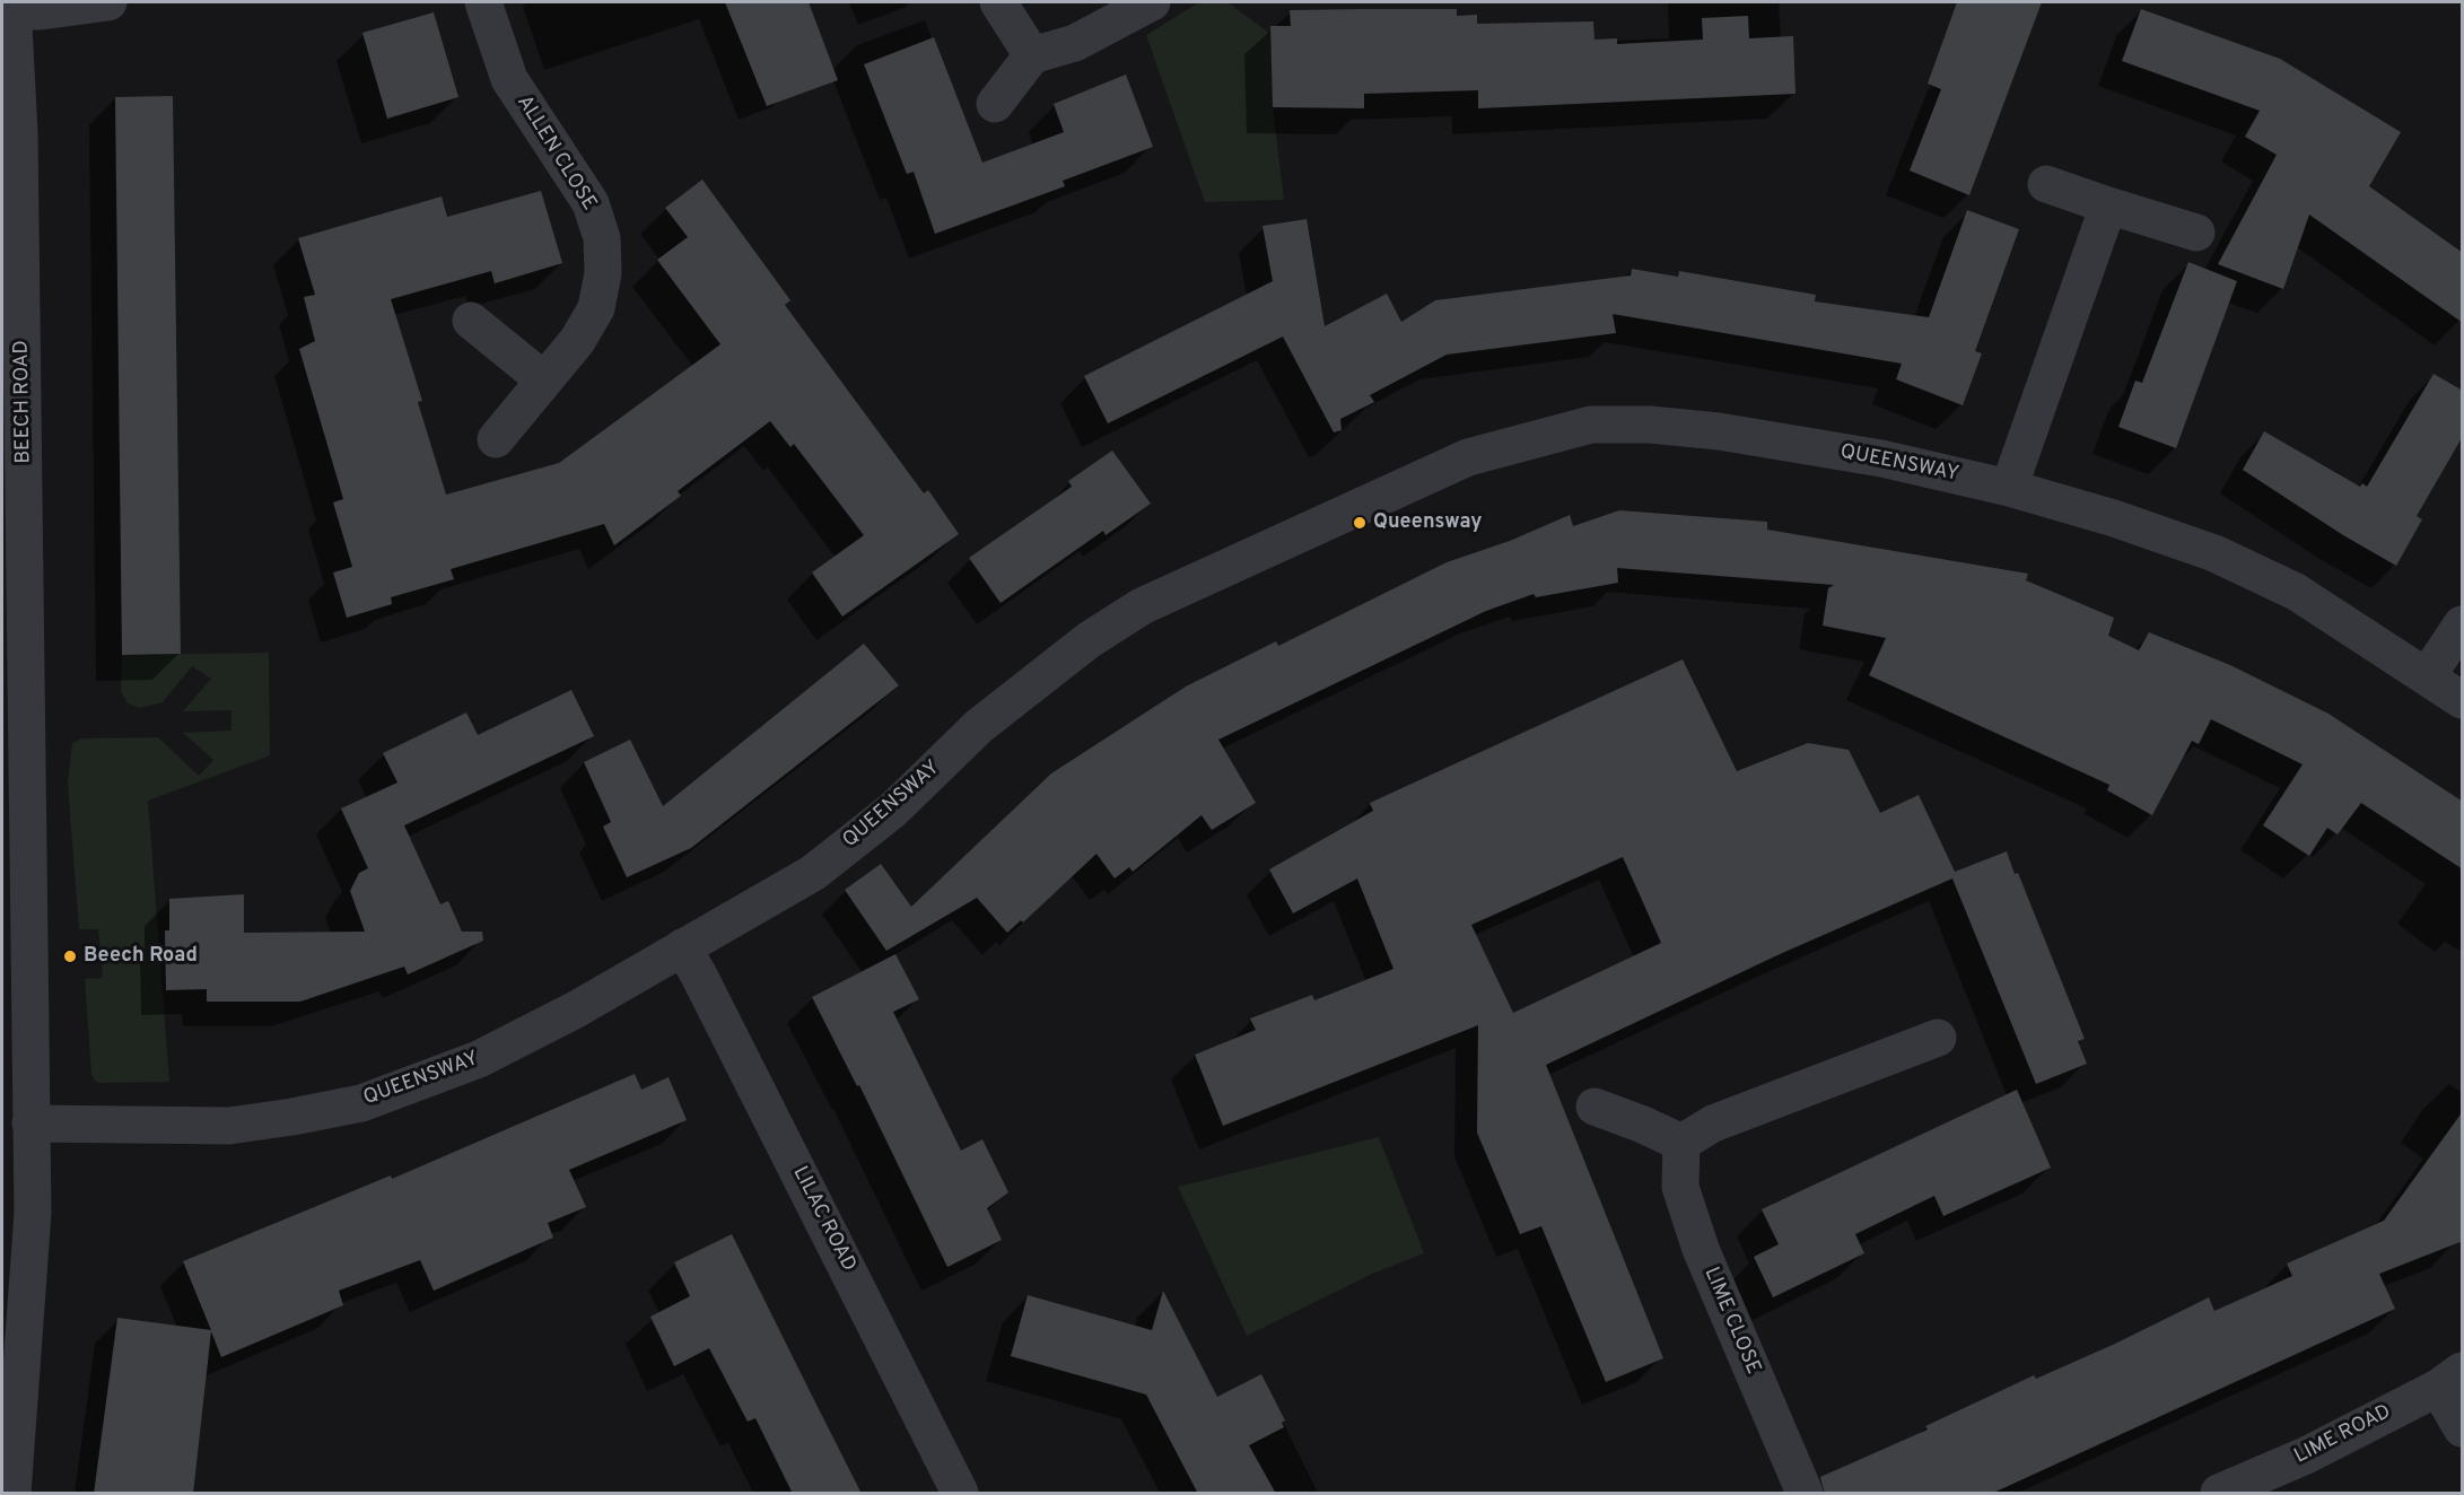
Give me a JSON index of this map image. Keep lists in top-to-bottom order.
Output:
{
  "streets": {
    "street": [
      "ALLEN CLOSE",
      "BEECH ROAD",
      "QUEENSWAY",
      "LILAC ROAD",
      "LIME CLOSE",
      "LIME ROAD"
    ]
  },
  "crossings": [
    ["BEECH ROAD", "QUEENSWAY"],
    ["QUEENSWAY", "LILAC ROAD"]
  ],
  "places": ["Queensway", "Beech Road"]
}
